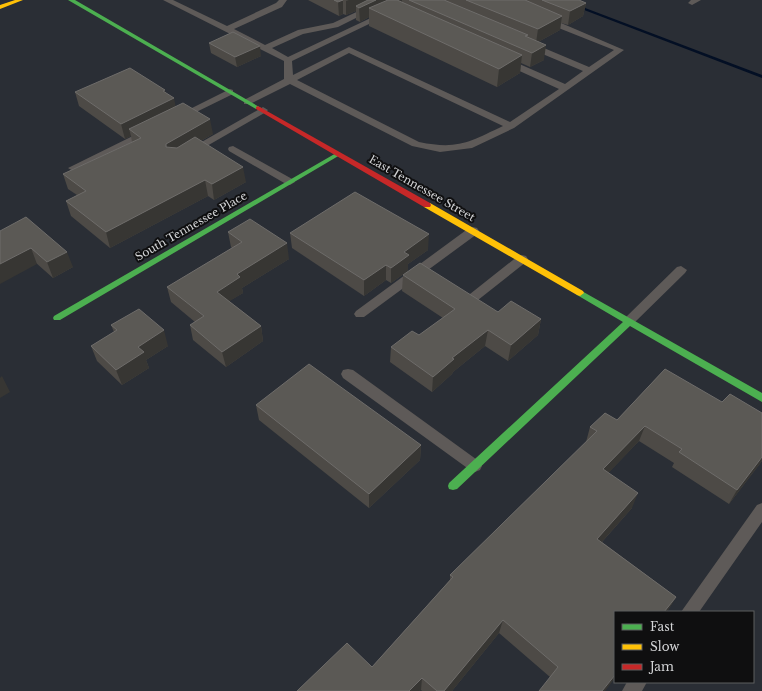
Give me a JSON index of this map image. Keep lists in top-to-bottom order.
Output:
{
  "streets": {
    "street": ["East Tennessee Street", "South Tennessee Place"]
  },
  "crossings": [
    ["East Tennessee Street", "South Tennessee Place"]
  ],
  "legend": ["Fast", "Slow", "Jam"]
}
